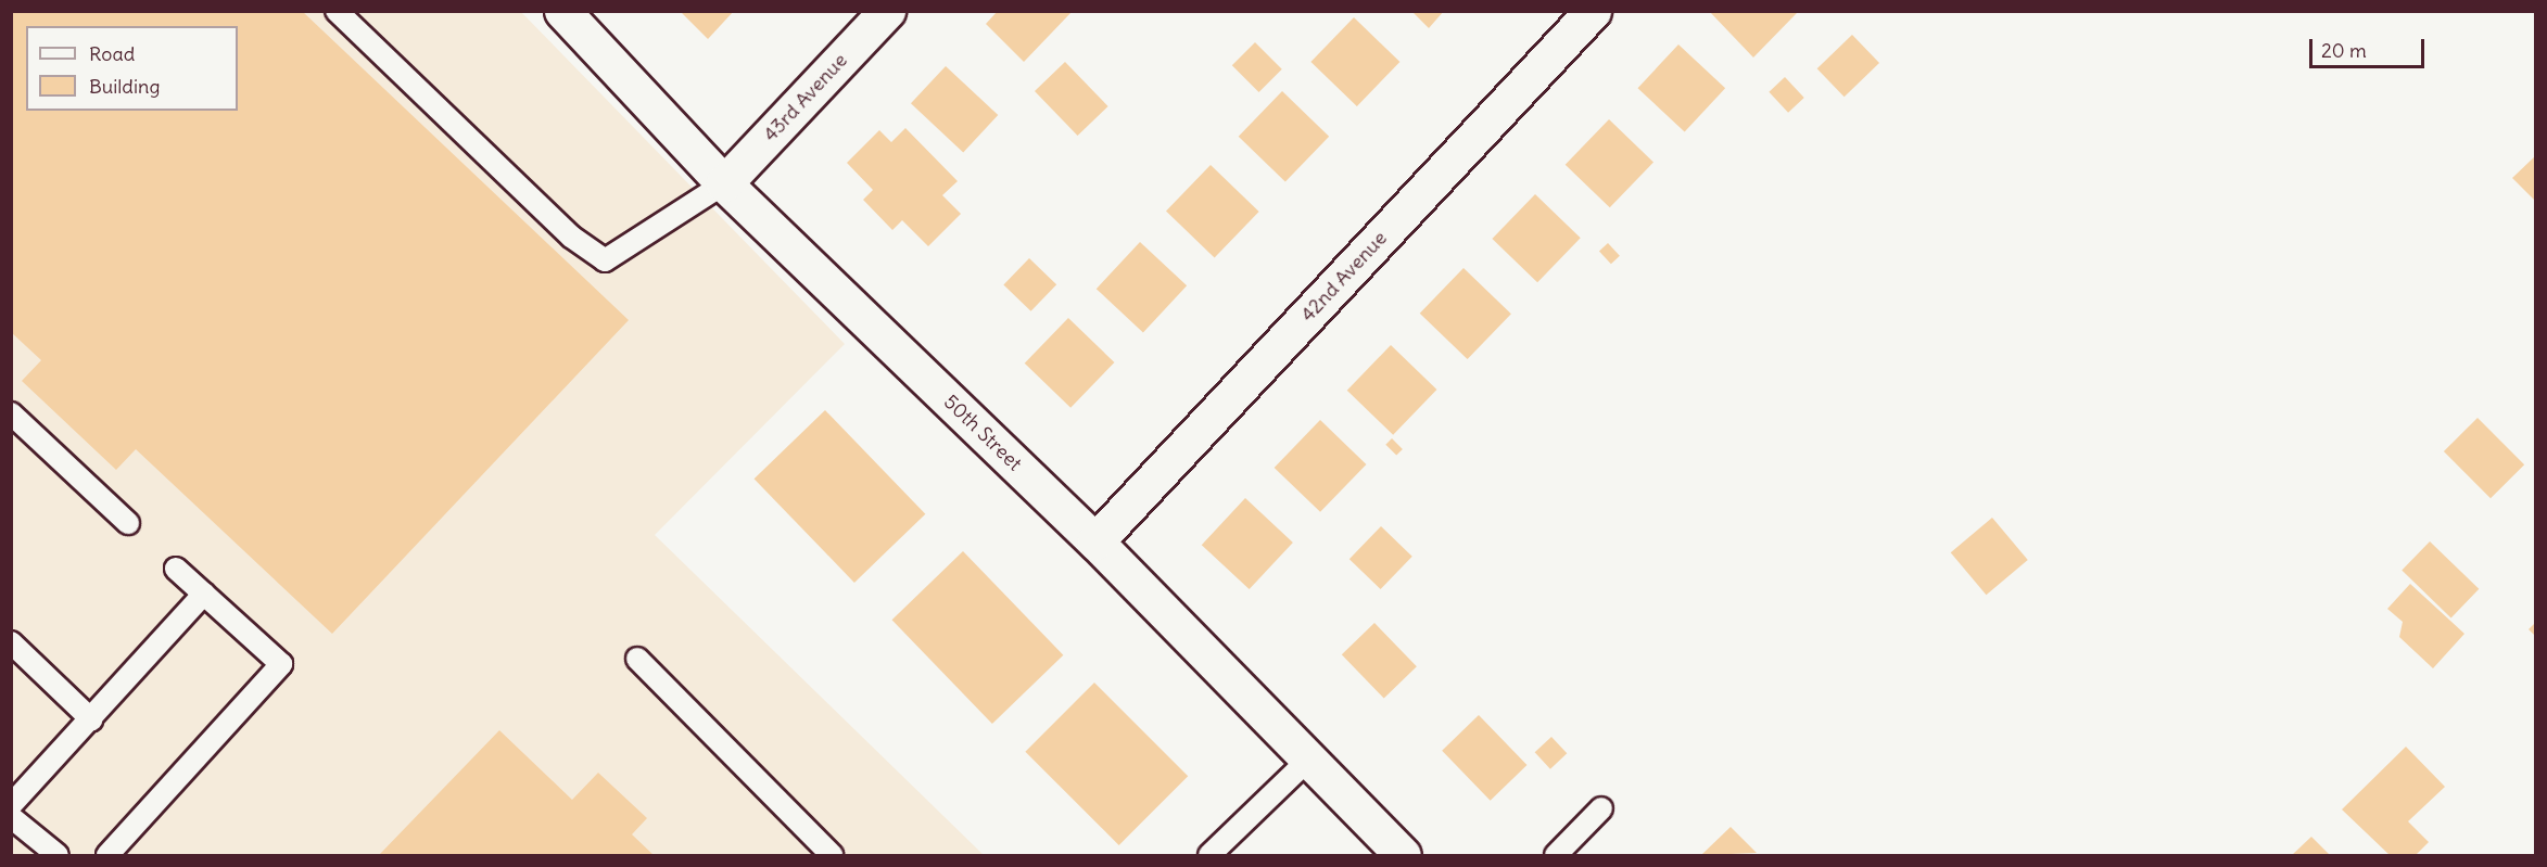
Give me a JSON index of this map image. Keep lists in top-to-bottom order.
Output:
{
  "streets": {
    "street": ["43rd Avenue", "42nd Avenue", "50th Street"]
  },
  "crossings": [
    ["43rd Avenue", "50th Street"],
    ["42nd Avenue", "50th Street"]
  ],
  "legend": ["Road", "Building"],
  "scale_bar": "20 m"
}
